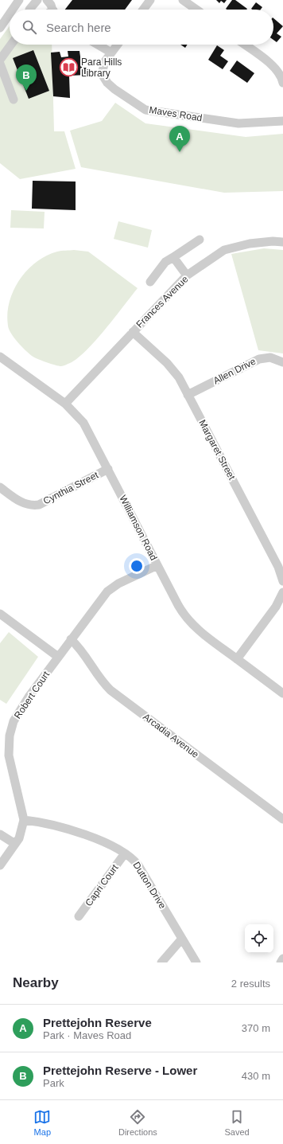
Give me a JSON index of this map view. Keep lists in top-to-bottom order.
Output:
{
  "streets": {
    "street": [
      "Maves Road",
      "Frances Avenue",
      "Allen Drive",
      "Margaret Street",
      "Cynthia Street",
      "Williamson Road",
      "Robert Court",
      "Arcadia Avenue",
      "Capri Court",
      "Dutton Drive"
    ]
  },
  "crossings": [
    ["Frances Avenue", "Margaret Street"],
    ["Frances Avenue", "Williamson Road"],
    ["Allen Drive", "Margaret Street"],
    ["Cynthia Street", "Williamson Road"],
    ["Williamson Road", "Robert Court"],
    ["Robert Court", "Arcadia Avenue"],
    ["Robert Court", "Dutton Drive"],
    ["Capri Court", "Dutton Drive"]
  ],
  "places": {
    "library": ["Para Hills Library"]
  },
  "page": {
    "search": "Search here",
    "pins": ["B", "A"],
    "heading": ["Nearby", "2 results"],
    "list": [
      {
        "mark": "A",
        "name": "Prettejohn Reserve",
        "note": "Park · Maves Road",
        "value": "370 m"
      },
      {
        "mark": "B",
        "name": "Prettejohn Reserve - Lower",
        "note": "Park",
        "value": "430 m"
      }
    ],
    "nav": ["Map", "Directions", "Saved"]
  }
}
